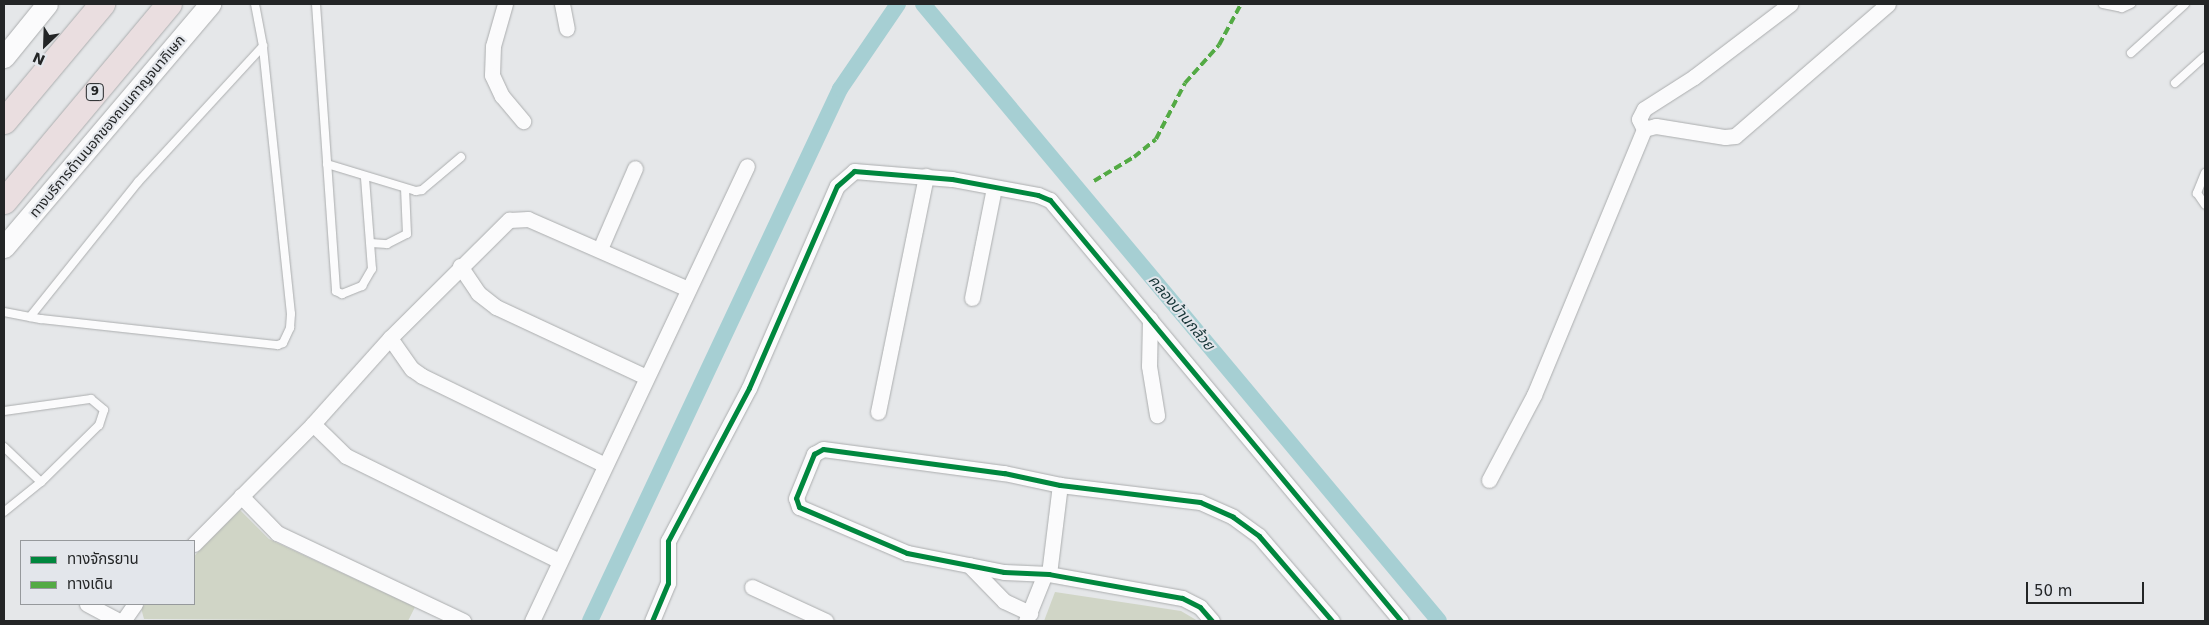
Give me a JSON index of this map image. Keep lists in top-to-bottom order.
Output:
{
  "streets": {
    "highway": ["9"],
    "main road": ["ทางบริการด้านนอกของถนนกาญจนาภิเษก"]
  },
  "water": ["คลองบ้านกล้วย"],
  "legend": ["ทางจักรยาน", "ทางเดิน"],
  "scale_bar": "50 m",
  "north": "bottom left"
}
